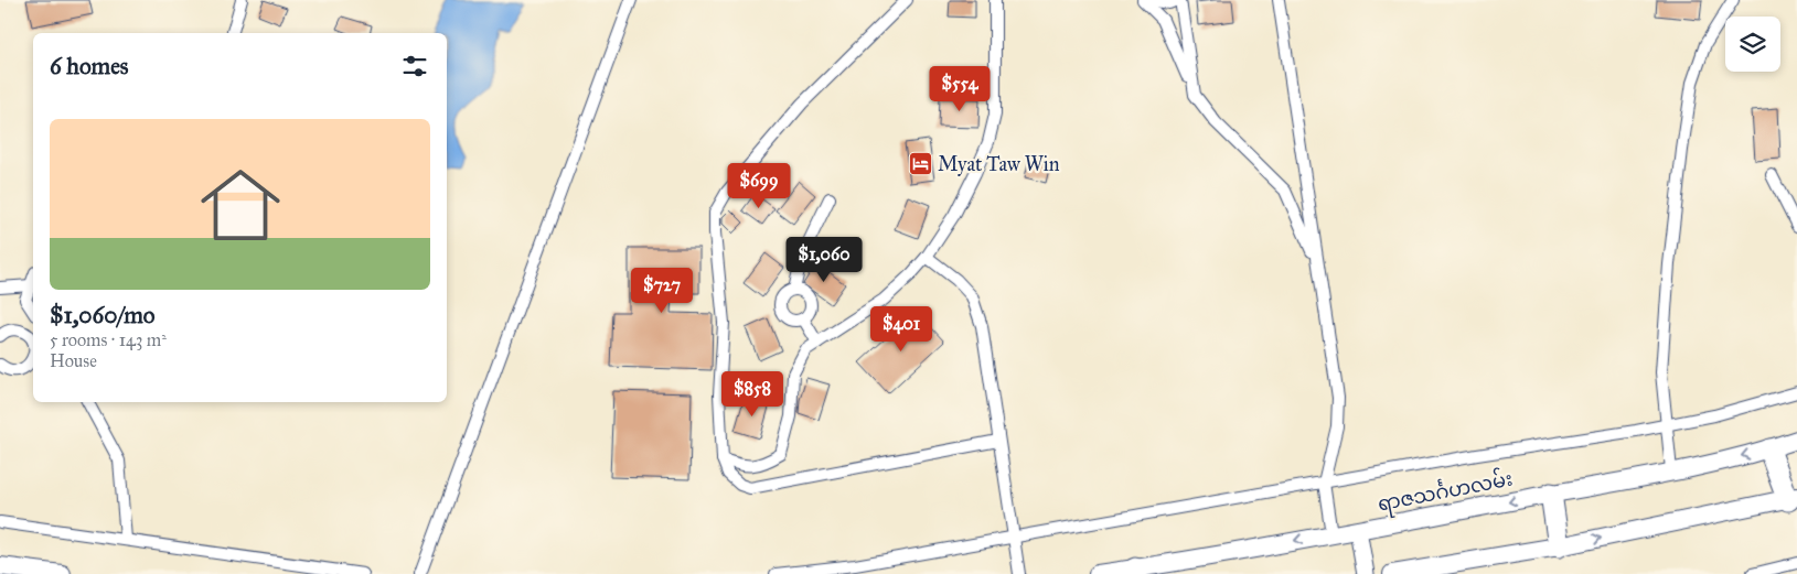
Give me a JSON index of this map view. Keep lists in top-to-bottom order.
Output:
{
  "streets": {
    "main road": ["ရာဇသင်္ဂဟလမ်း"]
  },
  "places": {
    "hotel": ["Myat Taw Win"]
  },
  "page": {
    "heading": "6 homes",
    "price": [
      "$554",
      "$699",
      "$1,060",
      "$727",
      "$401",
      "$858"
    ],
    "list": [
      {
        "name": "$1,060/mo",
        "note": "5 rooms · 143 m² · House"
      }
    ]
  }
}
